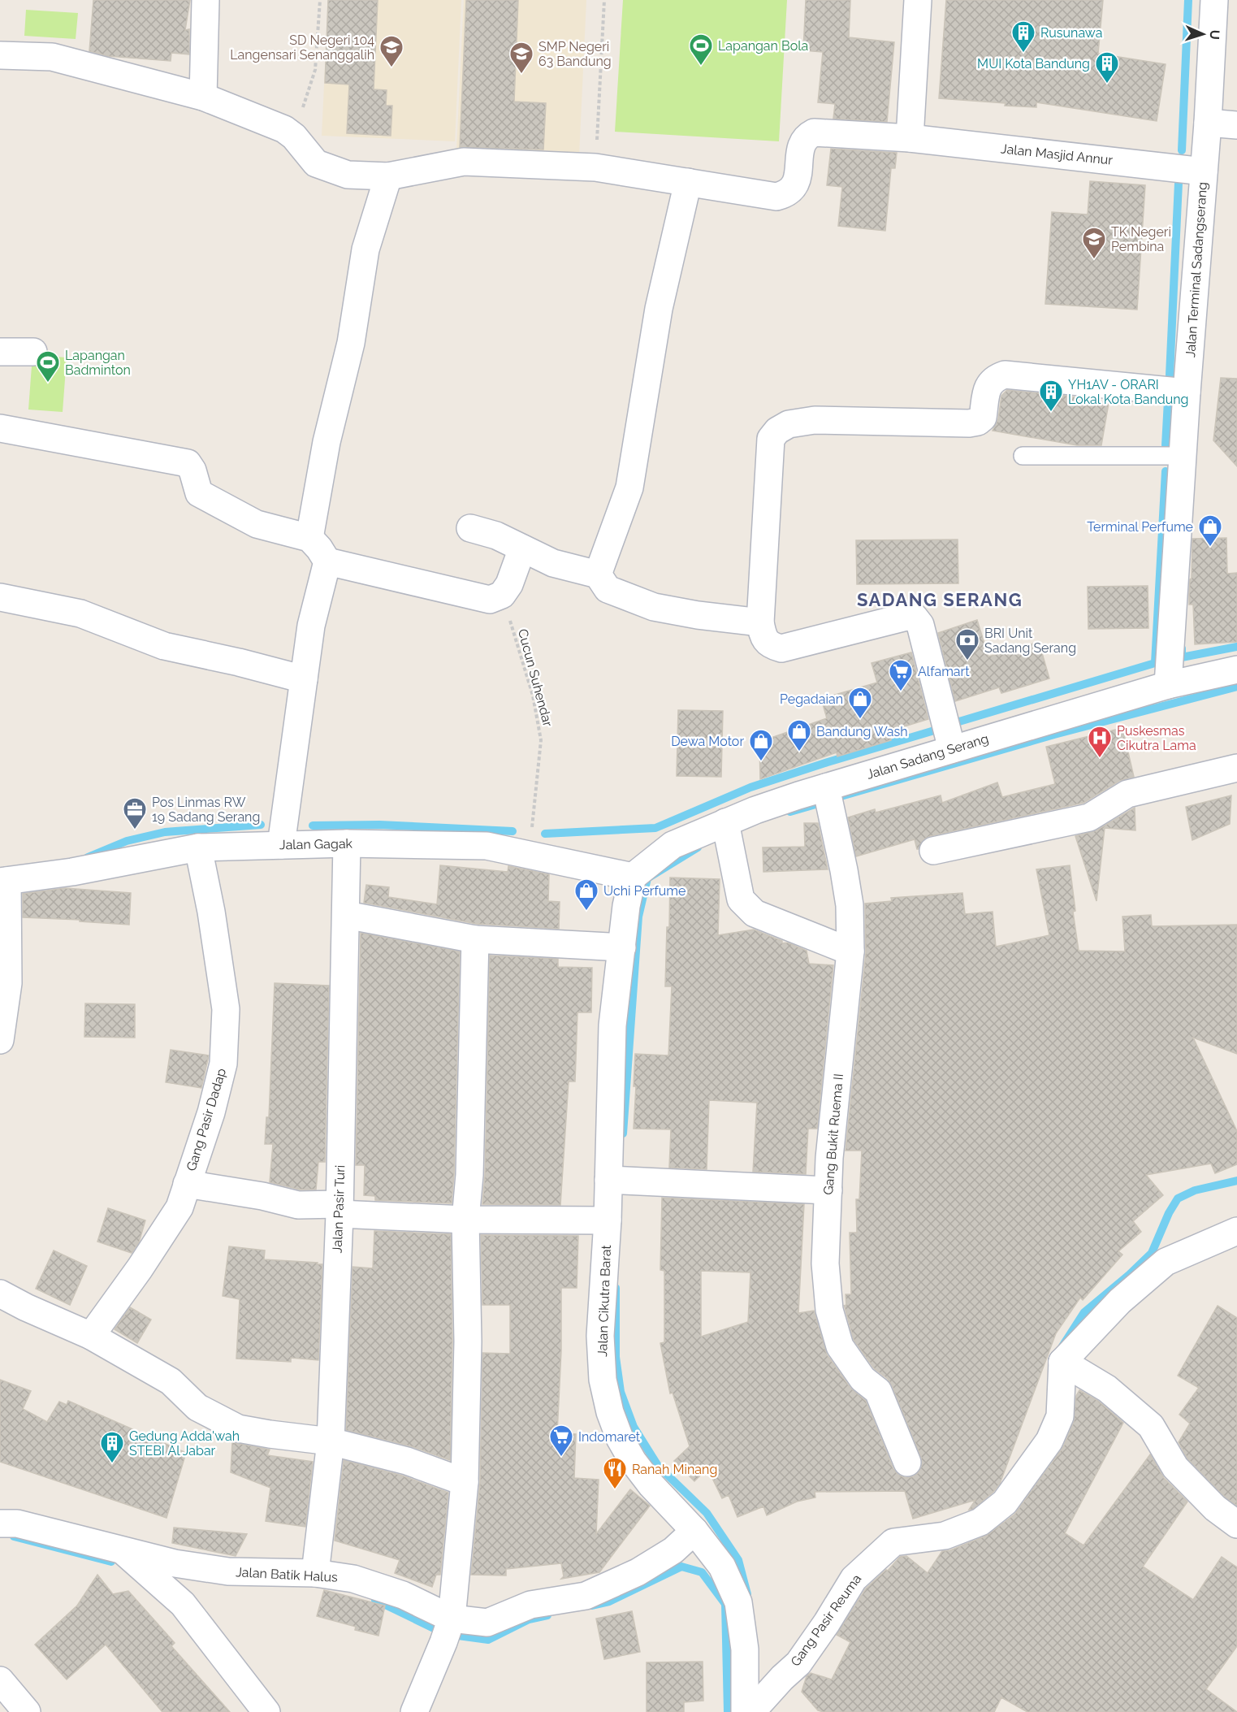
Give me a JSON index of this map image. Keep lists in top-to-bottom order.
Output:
{
  "streets": {
    "street": [
      "Jalan Masjid Annur",
      "Jalan Terminal Sadangserang",
      "Jalan Sadang Serang",
      "Jalan Gagak",
      "Gang Pasir Dadap",
      "Gang Bukit Ruema II",
      "Jalan Pasir Turi",
      "Jalan Cikutra Barat",
      "Jalan Batik Halus",
      "Gang Pasir Reuma"
    ],
    "path": ["Cucun Suhendar"]
  },
  "crossings": [
    ["Jalan Masjid Annur", "Jalan Terminal Sadangserang"],
    ["Jalan Terminal Sadangserang", "Jalan Sadang Serang"],
    ["Cucun Suhendar", "Jalan Gagak"],
    ["Jalan Sadang Serang", "Jalan Gagak"],
    ["Jalan Sadang Serang", "Gang Bukit Ruema II"],
    ["Jalan Sadang Serang", "Jalan Cikutra Barat"],
    ["Jalan Gagak", "Gang Pasir Dadap"],
    ["Jalan Gagak", "Jalan Pasir Turi"],
    ["Jalan Gagak", "Jalan Cikutra Barat"],
    ["Jalan Pasir Turi", "Jalan Batik Halus"],
    ["Jalan Cikutra Barat", "Jalan Batik Halus"],
    ["Jalan Cikutra Barat", "Gang Pasir Reuma"]
  ],
  "districts": ["SADANG SERANG"],
  "places": {
    "building": [
      "Rusunawa",
      "MUI Kota Bandung",
      "YH1AV - ORARI Lokal Kota Bandung",
      "Gedung Adda'wah STEBI Al Jabar"
    ],
    "sports": ["Lapangan Bola", "Lapangan Badminton"],
    "school or university": ["SD Negeri 104 Langensari Senanggalih", "SMP Negeri 63 Bandung", "TK Negeri Pembina"],
    "shop": [
      "Terminal Perfume",
      "Pegadaian",
      "Bandung Wash",
      "Dewa Motor",
      "Uchi Perfume"
    ],
    "bank": ["BRI Unit Sadang Serang"],
    "supermarket": ["Alfamart", "Indomaret"],
    "hospital": ["Puskesmas Cikutra Lama"],
    "office": ["Pos Linmas RW 19 Sadang Serang"],
    "restaurant": ["Ranah Minang"]
  },
  "north": "right"
}
